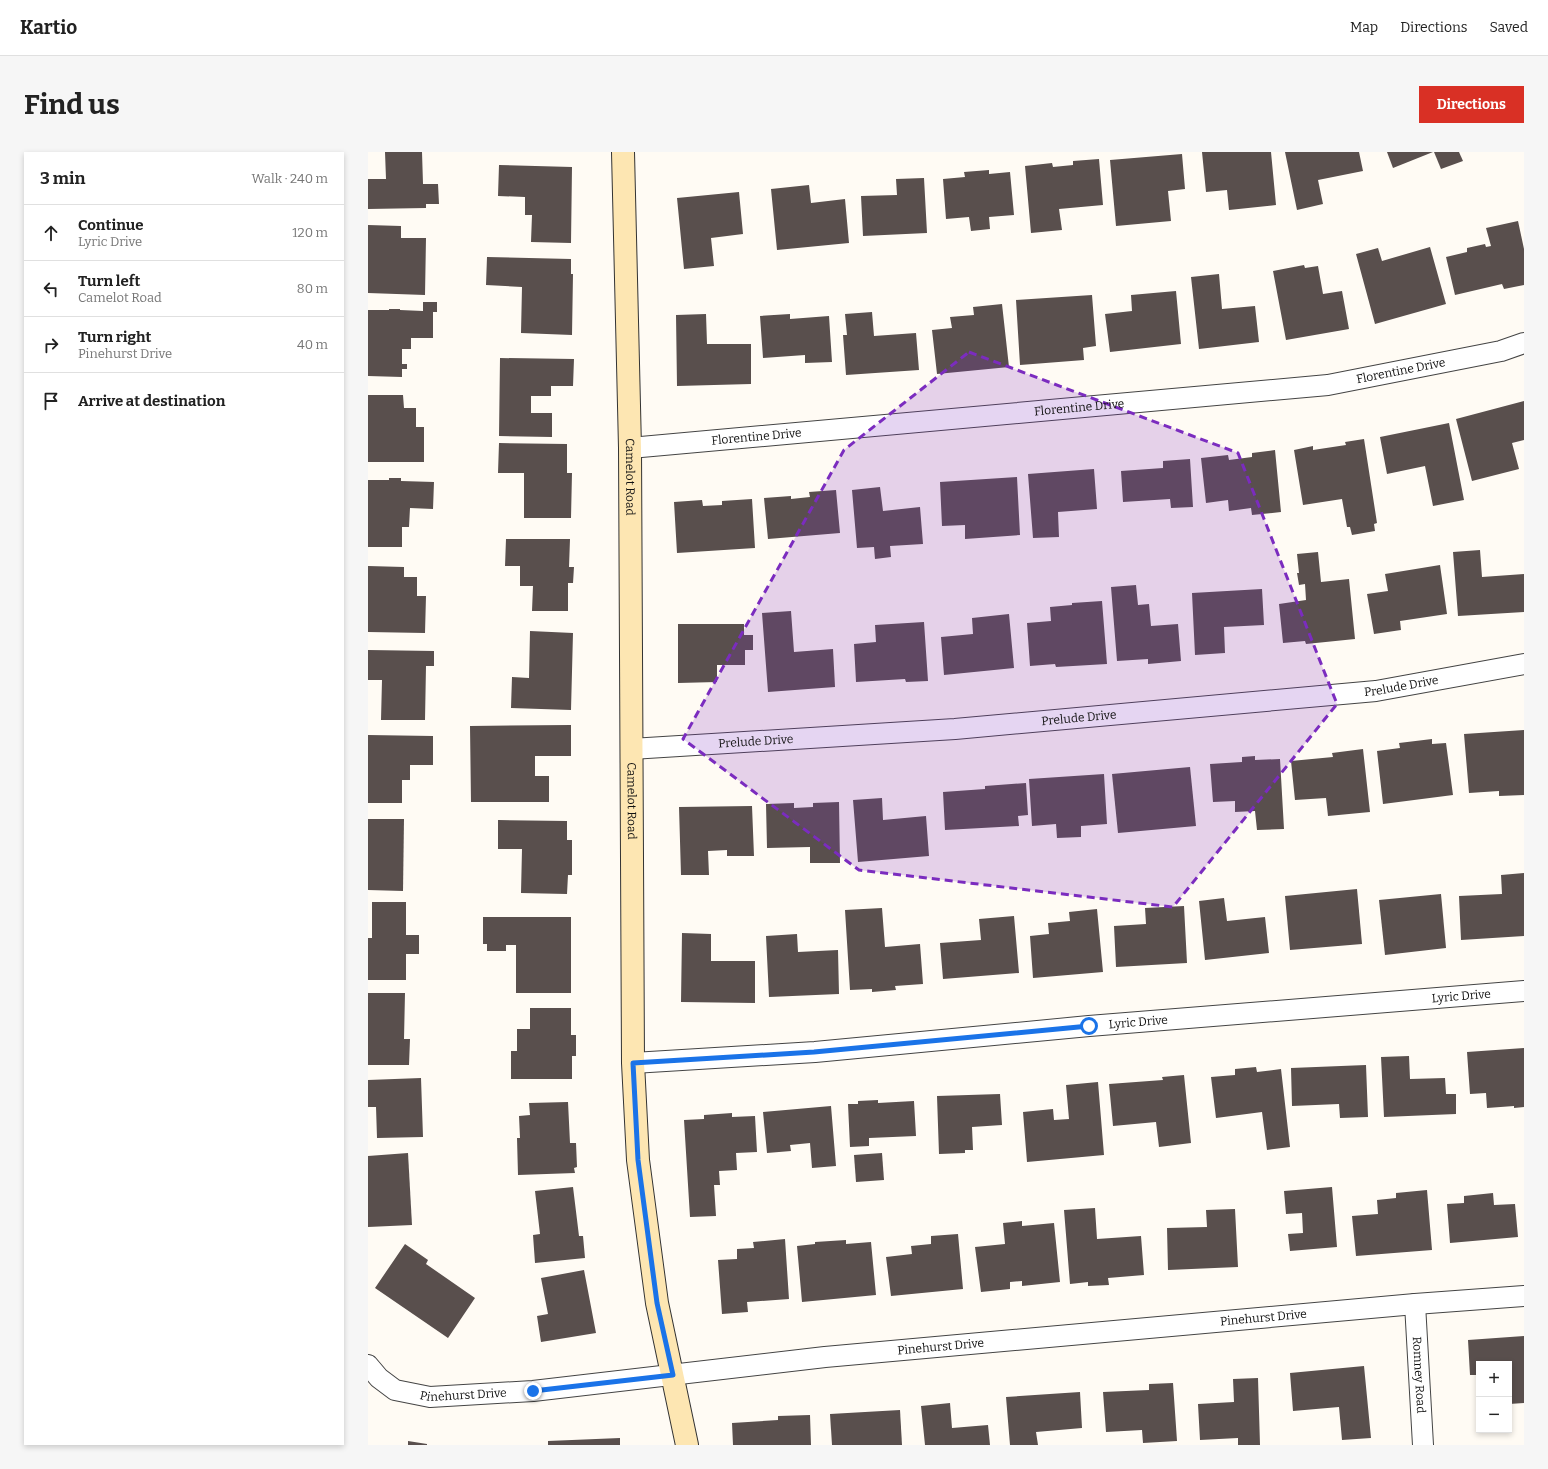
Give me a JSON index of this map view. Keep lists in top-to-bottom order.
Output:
{
  "streets": {
    "street": [
      "Florentine Drive",
      "Camelot Road",
      "Prelude Drive",
      "Lyric Drive",
      "Pinehurst Drive",
      "Romney Road"
    ]
  },
  "crossings": [
    ["Florentine Drive", "Camelot Road"],
    ["Camelot Road", "Prelude Drive"],
    ["Camelot Road", "Lyric Drive"],
    ["Camelot Road", "Pinehurst Drive"],
    ["Pinehurst Drive", "Romney Road"]
  ],
  "page": {
    "header": "Kartio",
    "nav": ["Map", "Directions", "Saved"],
    "buttons": "Directions",
    "title": "Find us",
    "heading": ["3 min", "Walk · 240 m"],
    "list": [
      ["Continue", "Lyric Drive", "120 m"],
      ["Turn left", "Camelot Road", "80 m"],
      ["Turn right", "Pinehurst Drive", "40 m"],
      "Arrive at destination"
    ],
    "map_buttons": ["+", "−"]
  }
}
